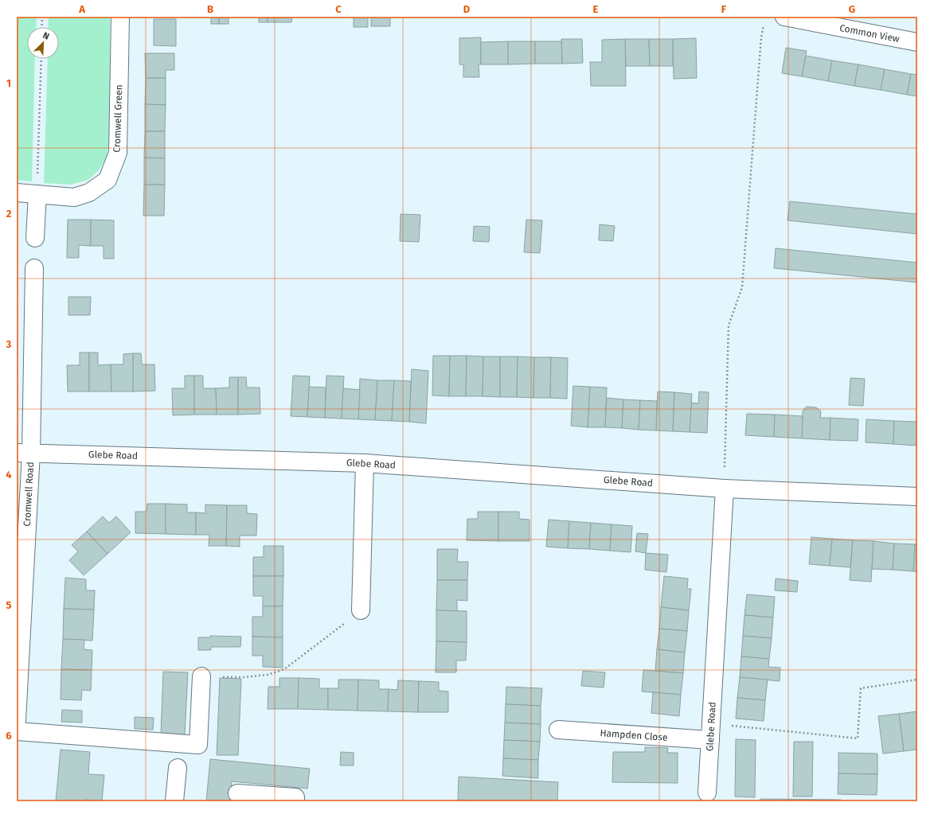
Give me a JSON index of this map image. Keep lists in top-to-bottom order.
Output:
{
  "streets": {
    "street": [
      "Common View",
      "Cromwell Green",
      "Glebe Road",
      "Cromwell Road",
      "Hampden Close"
    ]
  },
  "crossings": [
    ["Glebe Road", "Cromwell Road"],
    ["Glebe Road", "Hampden Close"]
  ],
  "north": "top right",
  "grid": {
    "columns": [
      "A",
      "B",
      "C",
      "D",
      "E",
      "F",
      "G"
    ],
    "rows": [
      "1",
      "2",
      "3",
      "4",
      "5",
      "6"
    ]
  }
}
